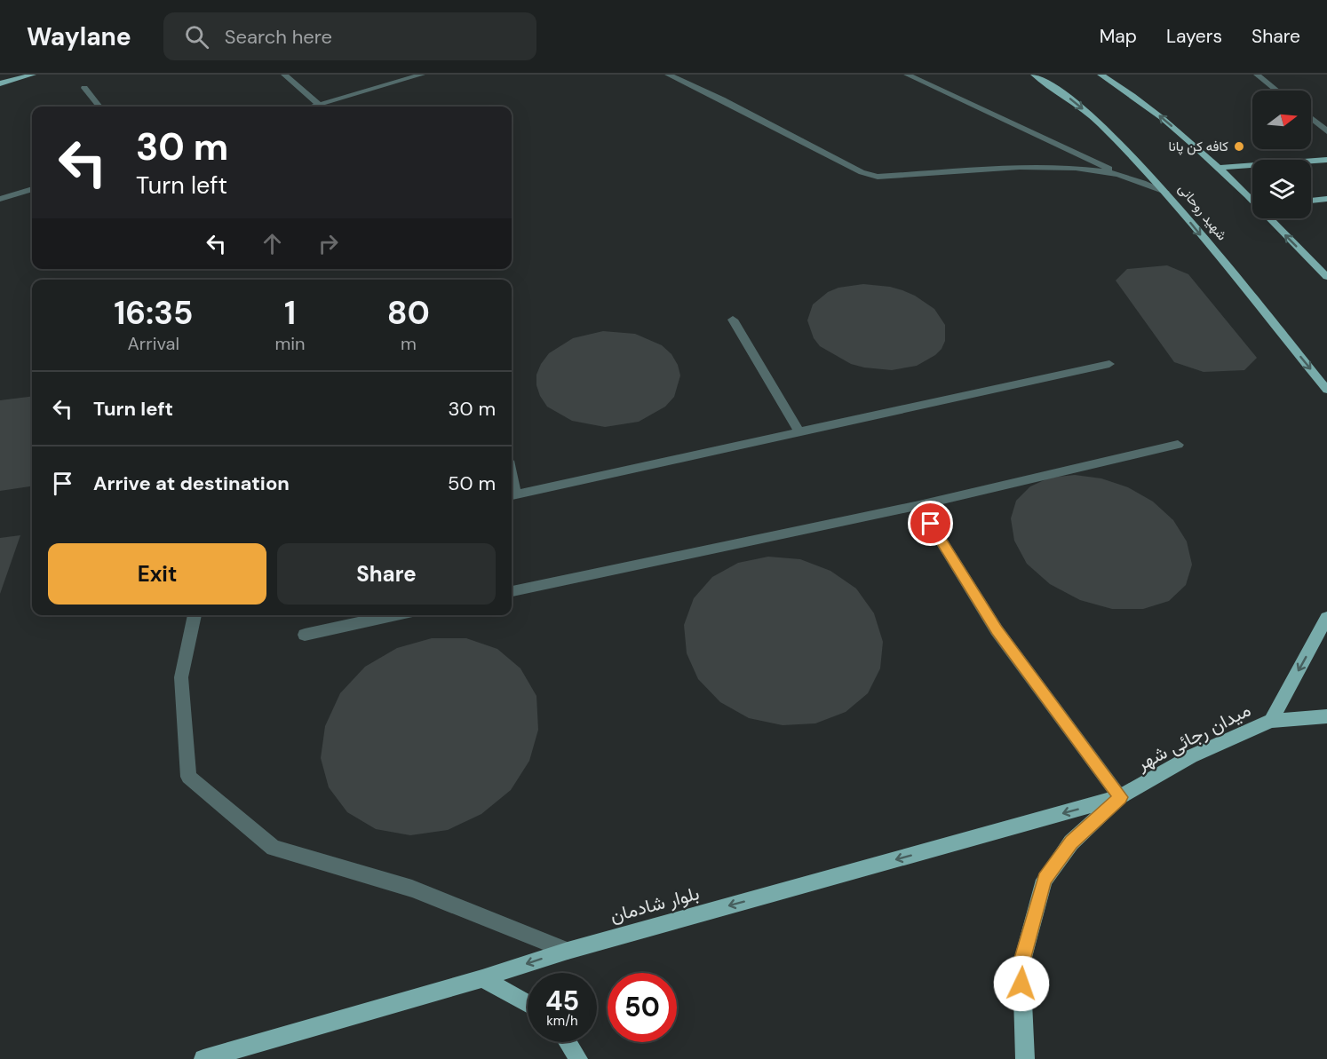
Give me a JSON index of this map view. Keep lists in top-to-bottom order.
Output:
{
  "streets": {
    "main road": ["شهید روحانی", "میدان رجائی شهر", "بلوار شادمان"]
  },
  "crossings": [
    ["میدان رجائی شهر", "بلوار شادمان"]
  ],
  "one_way": ["بلوار شادمان"],
  "places": ["کافه کن پانا"],
  "north": "right",
  "page": {
    "header": "Waylane",
    "search": "Search here",
    "nav": ["Map", "Layers", "Share"],
    "turn": ["30 m", "Turn left"],
    "eta": [
      "16:35",
      "Arrival",
      "1",
      "min",
      "80",
      "m"
    ],
    "list": [
      {
        "name": "Turn left",
        "value": "30 m"
      },
      {
        "name": "Arrive at destination",
        "value": "50 m"
      }
    ],
    "buttons": ["Exit", "Share"],
    "speed": "45 km/h",
    "limit": "50"
  }
}
